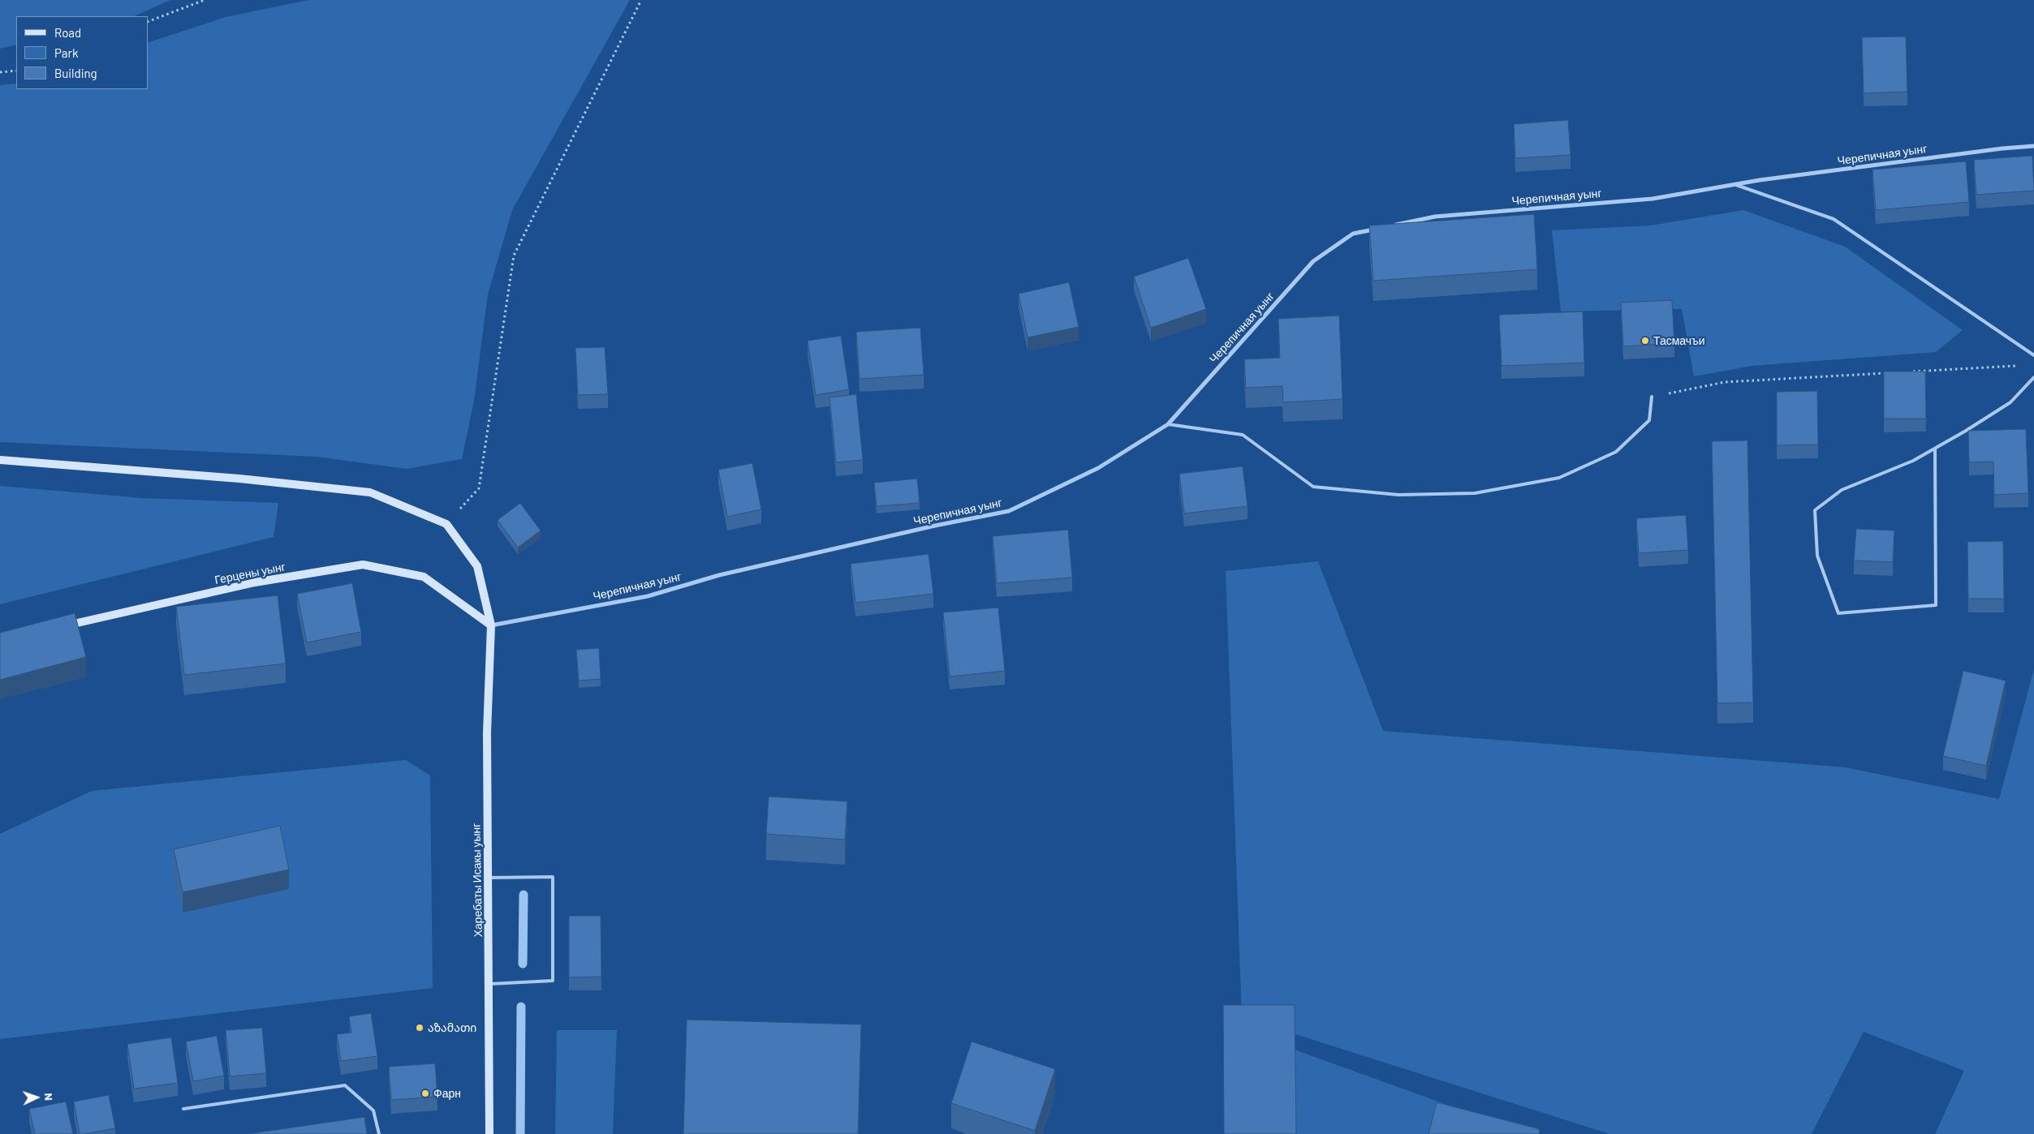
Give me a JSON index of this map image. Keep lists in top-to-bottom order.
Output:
{
  "streets": {
    "main road": ["Герцены уынг", "Харебаты Исакы уынг"],
    "street": ["Черепичная уынг"]
  },
  "crossings": [
    ["Черепичная уынг", "Герцены уынг"],
    ["Черепичная уынг", "Харебаты Исакы уынг"],
    ["Герцены уынг", "Харебаты Исакы уынг"]
  ],
  "places": ["Тасмачъи", "აზამათი", "Фарн"],
  "legend": ["Road", "Park", "Building"],
  "north": "right"
}
